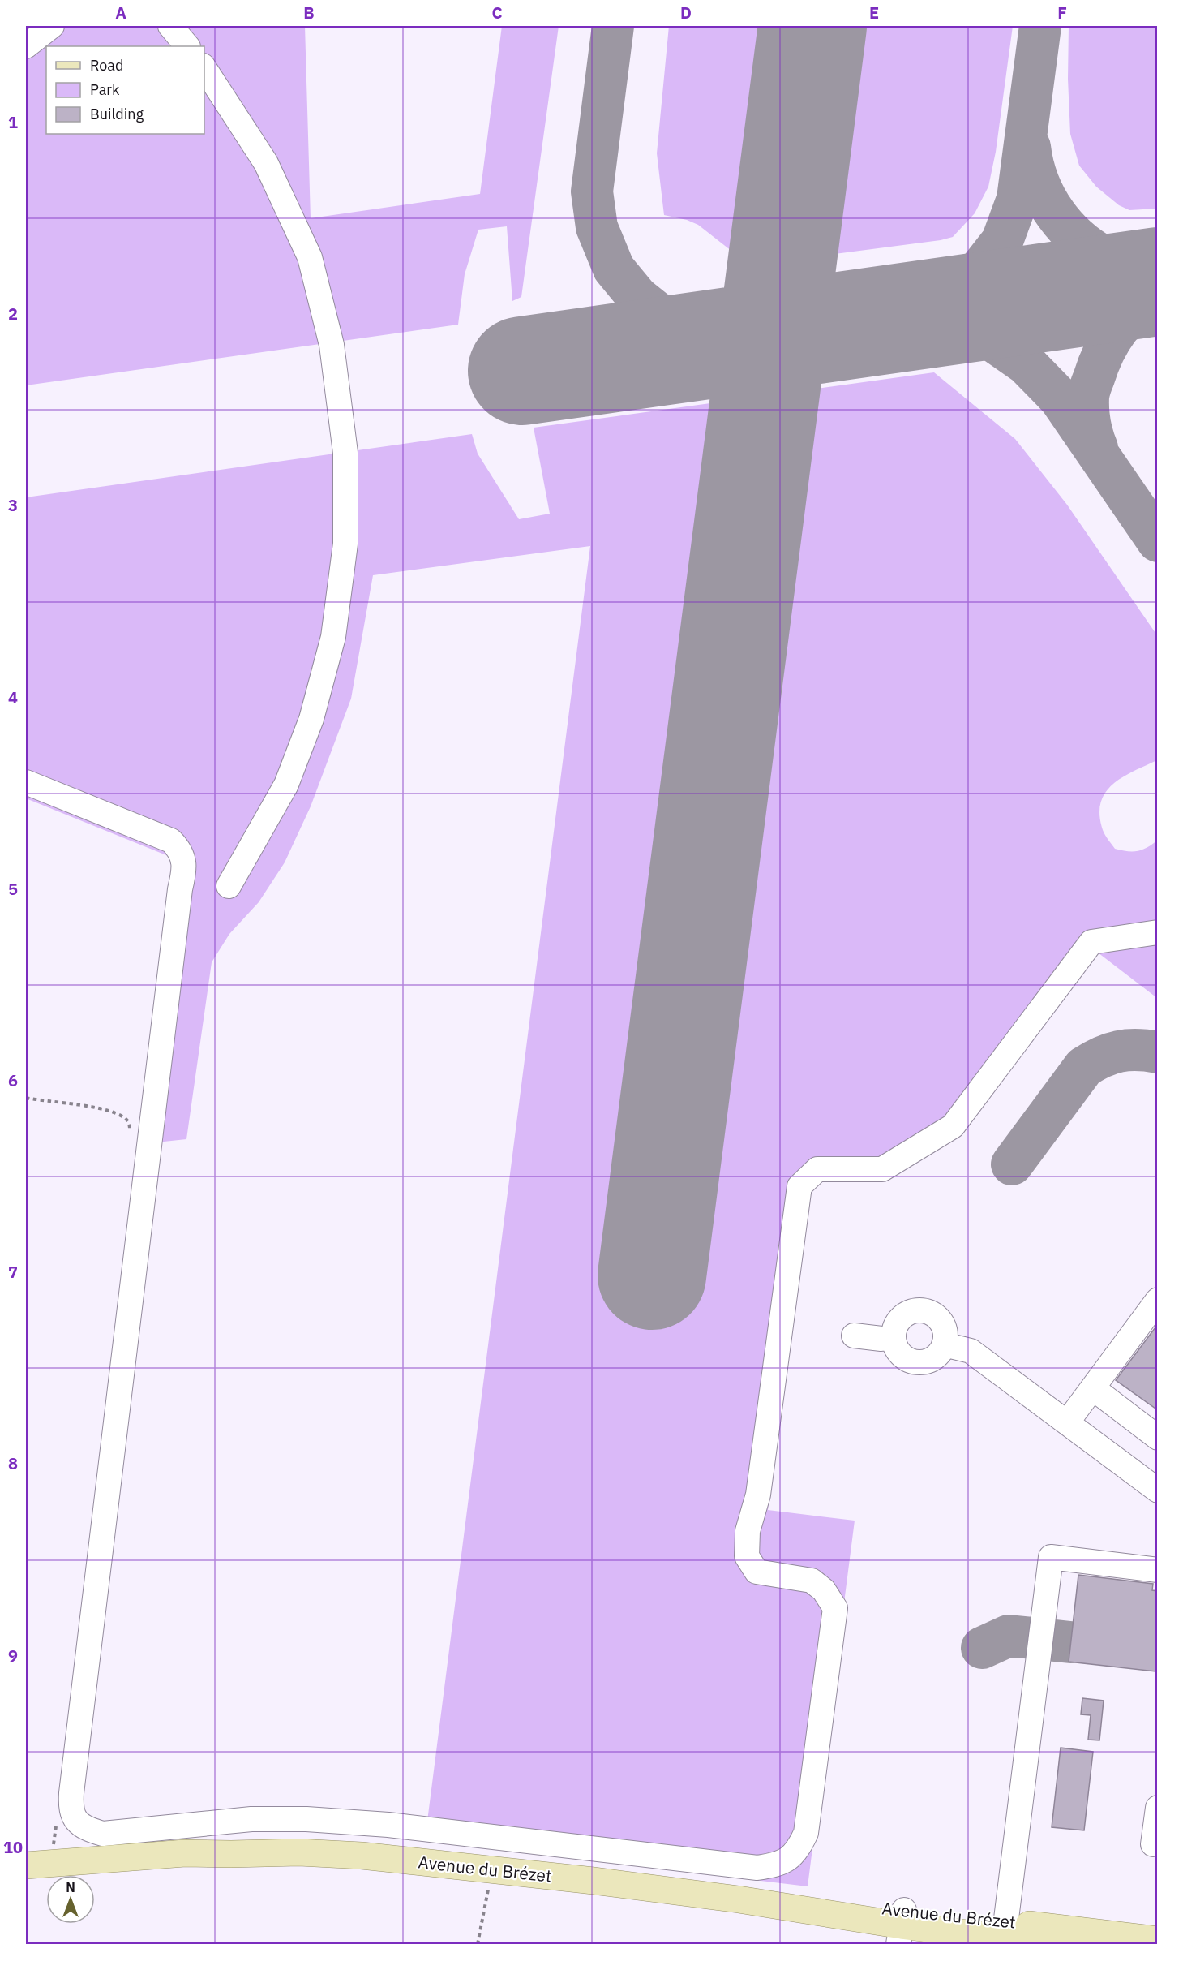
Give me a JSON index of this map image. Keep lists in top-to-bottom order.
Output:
{
  "streets": {
    "main road": ["Avenue du Brézet"]
  },
  "legend": ["Road", "Park", "Building"],
  "north": "top",
  "grid": {
    "columns": [
      "A",
      "B",
      "C",
      "D",
      "E",
      "F"
    ],
    "rows": [
      "1",
      "2",
      "3",
      "4",
      "5",
      "6",
      "7",
      "8",
      "9",
      "10"
    ]
  }
}
